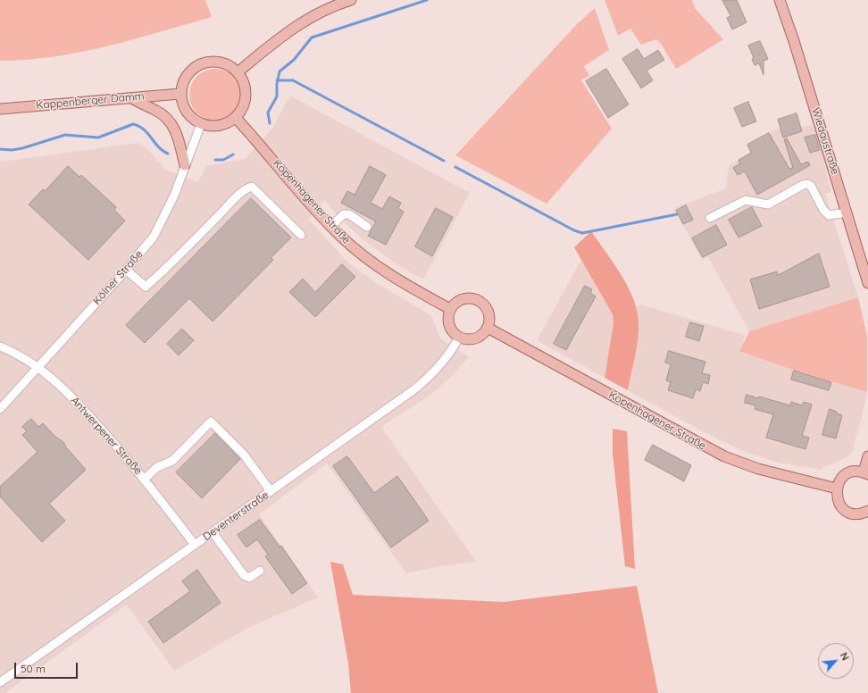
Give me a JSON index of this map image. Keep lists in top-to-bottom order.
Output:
{
  "streets": {
    "main road": ["Kappenberger Damm", "Wiedaustraße", "Kopenhagener Straße"],
    "street": ["Kölner Straße", "Antwerpener Straße", "Deventerstraße"]
  },
  "crossings": [
    ["Kappenberger Damm", "Kopenhagener Straße"],
    ["Kappenberger Damm", "Kölner Straße"],
    ["Kopenhagener Straße", "Kölner Straße"],
    ["Kopenhagener Straße", "Deventerstraße"],
    ["Kölner Straße", "Antwerpener Straße"],
    ["Antwerpener Straße", "Deventerstraße"]
  ],
  "scale_bar": "50 m",
  "north": "top right"
}
